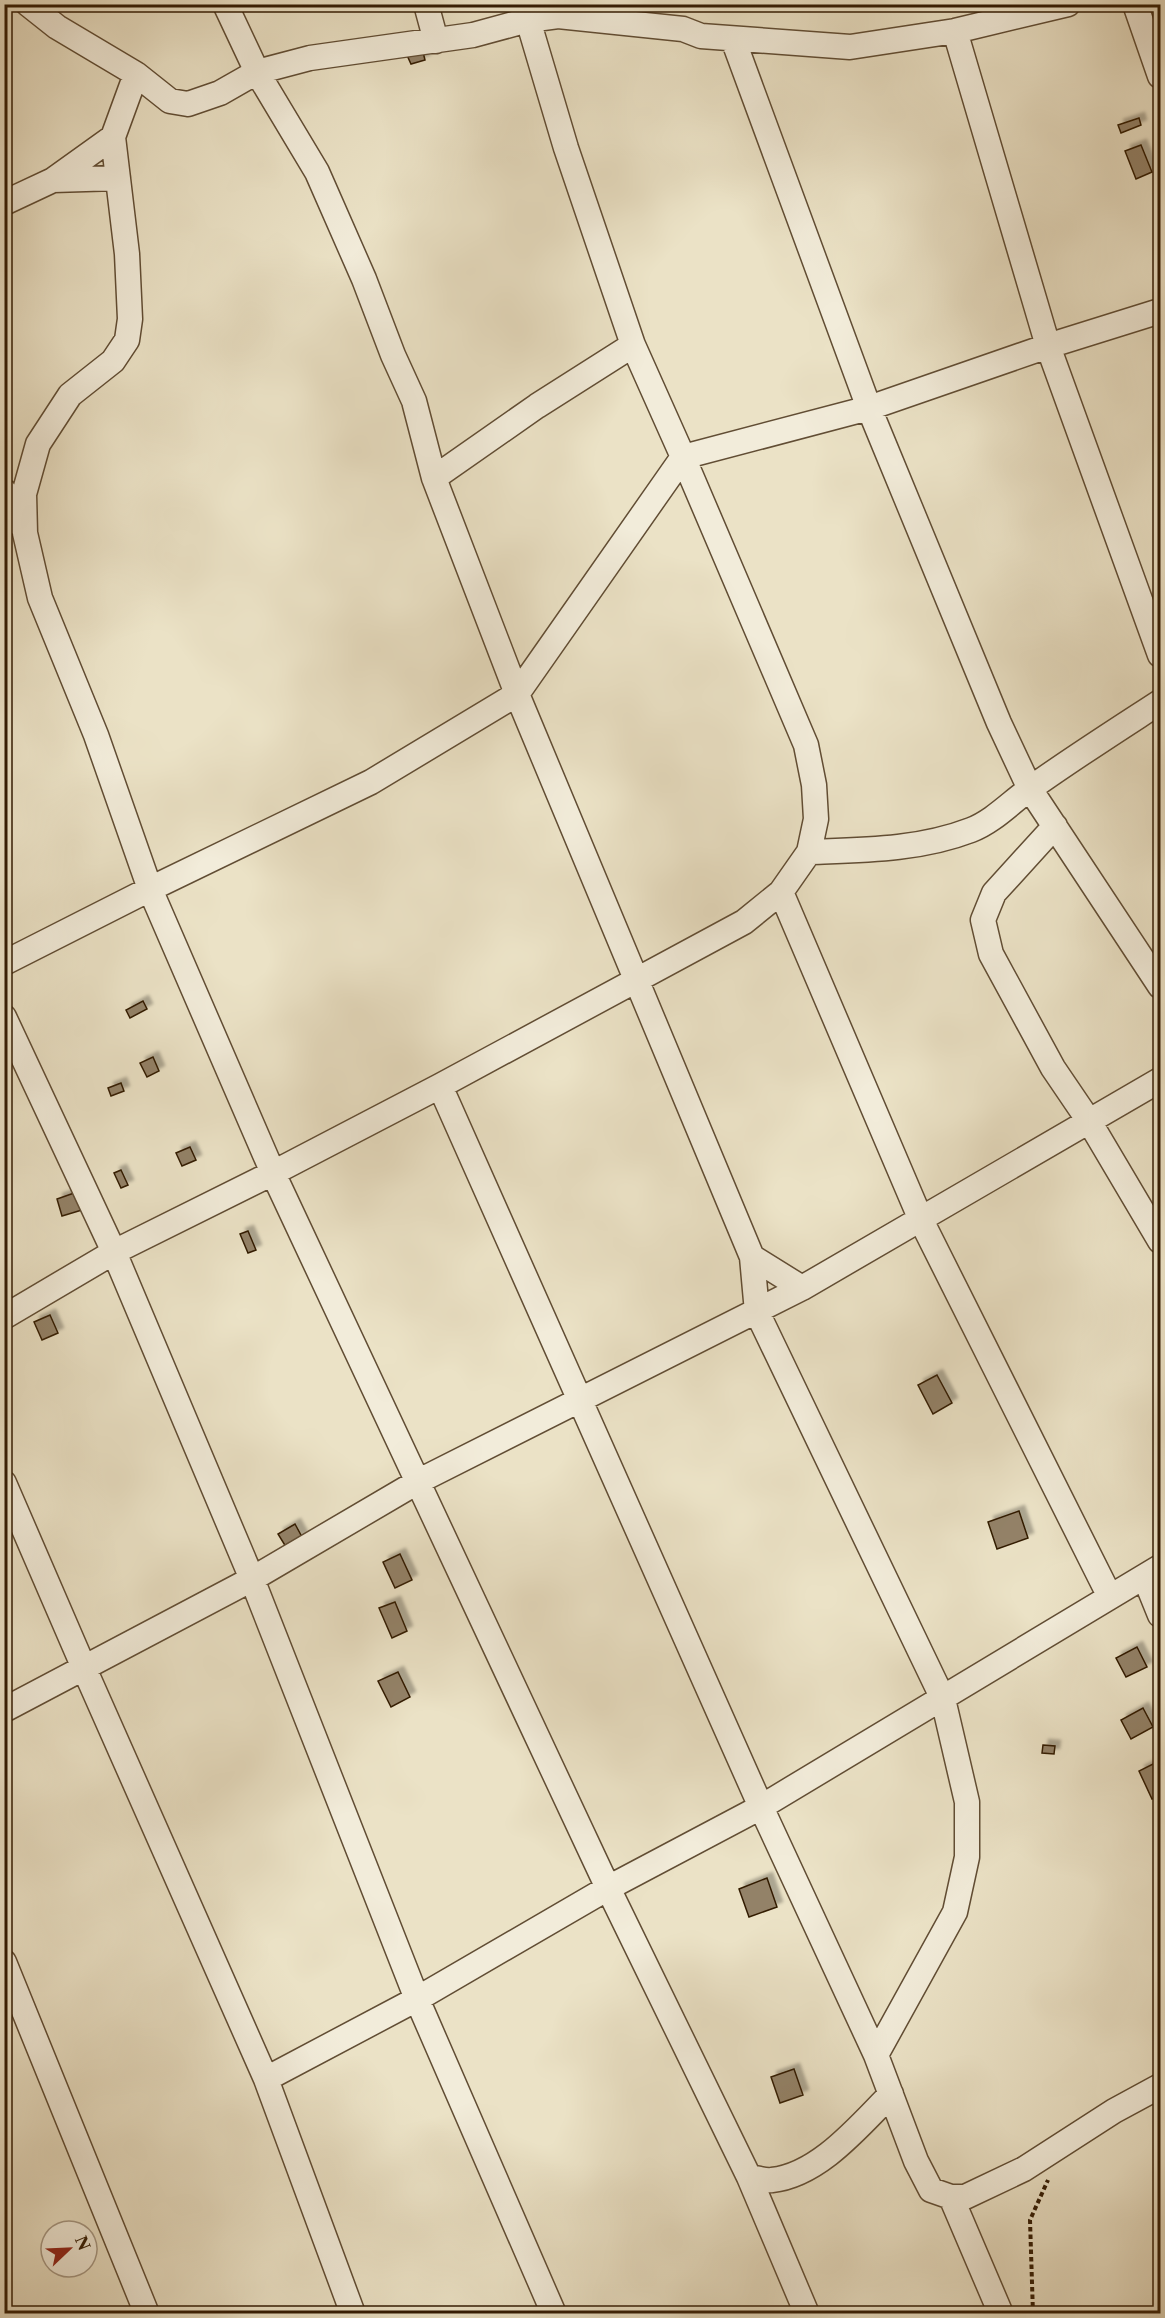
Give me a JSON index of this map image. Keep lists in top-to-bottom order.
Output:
{
  "north": "top right"
}
